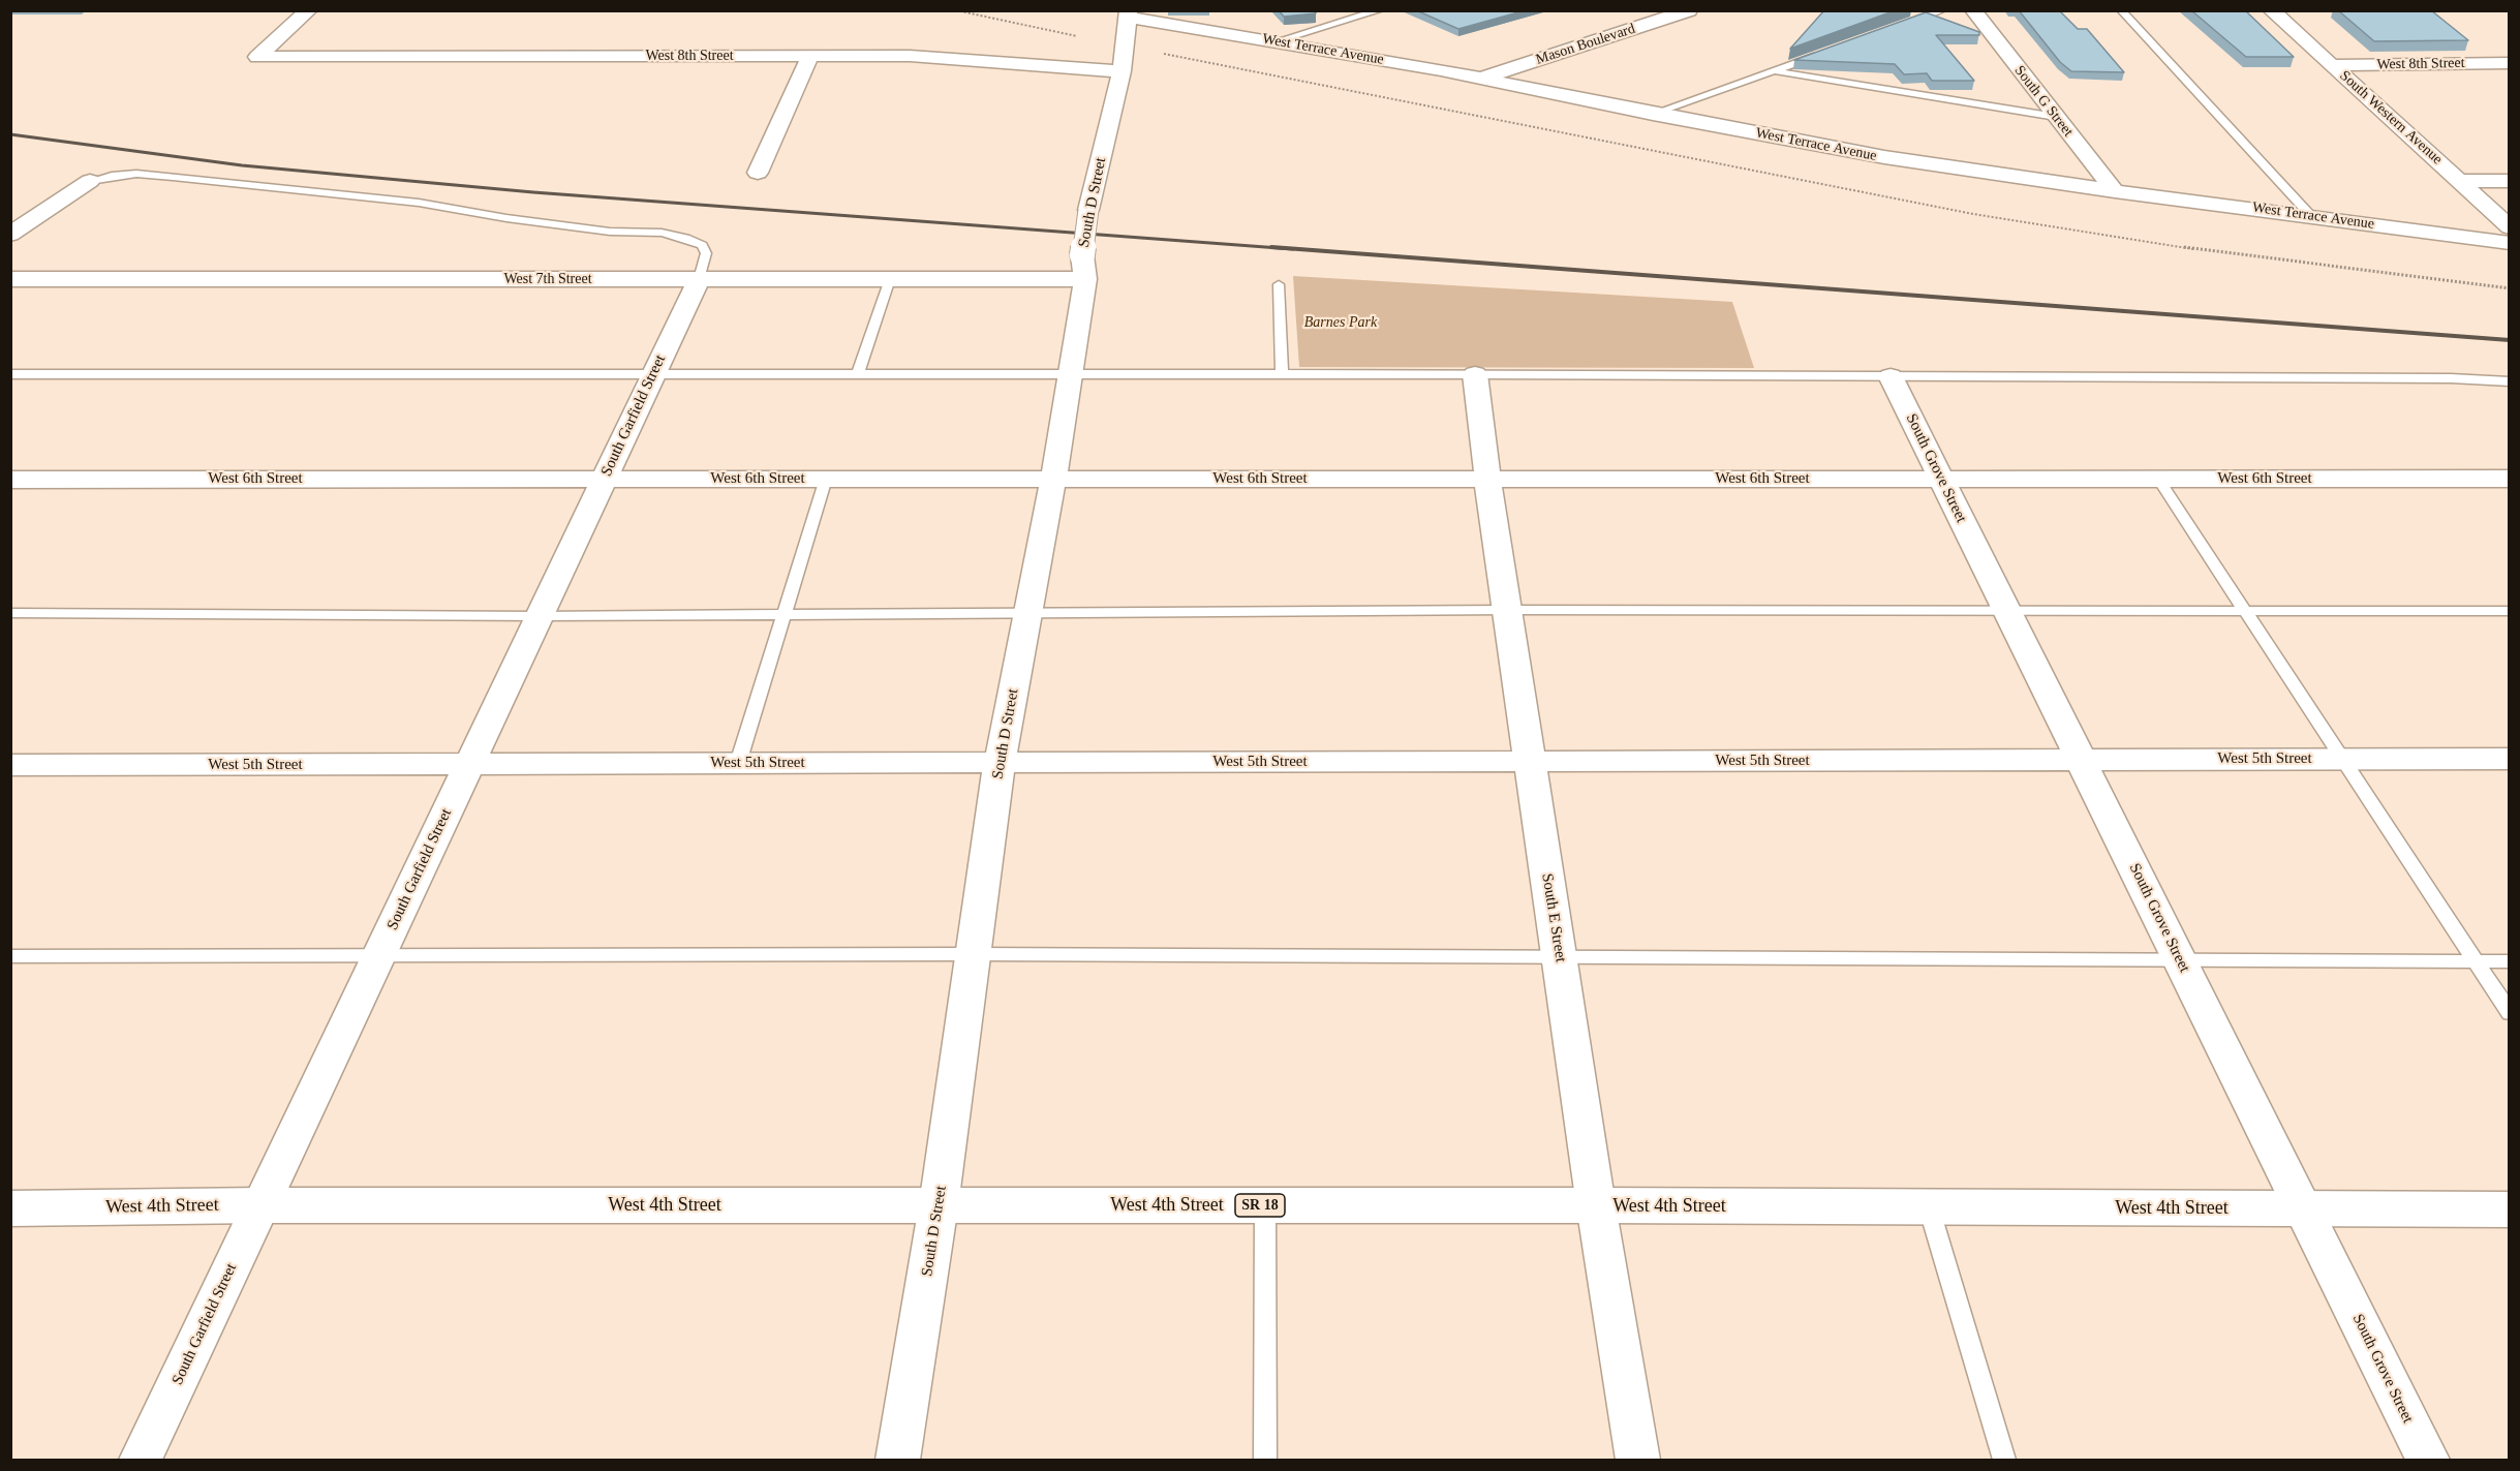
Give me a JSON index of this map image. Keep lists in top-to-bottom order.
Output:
{
  "streets": {
    "highway": ["West 4th Street", "SR 18"],
    "street": [
      "Mason Boulevard",
      "West Terrace Avenue",
      "West 8th Street",
      "South G Street",
      "South Western Avenue",
      "South D Street",
      "West 7th Street",
      "South Garfield Street",
      "South Grove Street",
      "West 6th Street",
      "West 5th Street",
      "South E Street"
    ]
  },
  "crossings": [
    ["Mason Boulevard", "West Terrace Avenue"],
    ["West Terrace Avenue", "South G Street"],
    ["West Terrace Avenue", "South D Street"],
    ["West 8th Street", "South Western Avenue"],
    ["West 8th Street", "South D Street"],
    ["South D Street", "West 7th Street"],
    ["South D Street", "West 6th Street"],
    ["South D Street", "West 5th Street"],
    ["South D Street", "West 4th Street"],
    ["West 7th Street", "South Garfield Street"],
    ["South Garfield Street", "West 6th Street"],
    ["South Garfield Street", "West 5th Street"],
    ["South Garfield Street", "West 4th Street"],
    ["South Grove Street", "West 6th Street"],
    ["South Grove Street", "West 5th Street"],
    ["South Grove Street", "West 4th Street"],
    ["West 6th Street", "South E Street"],
    ["West 5th Street", "South E Street"],
    ["South E Street", "West 4th Street"]
  ],
  "parks": ["Barnes Park"]
}
